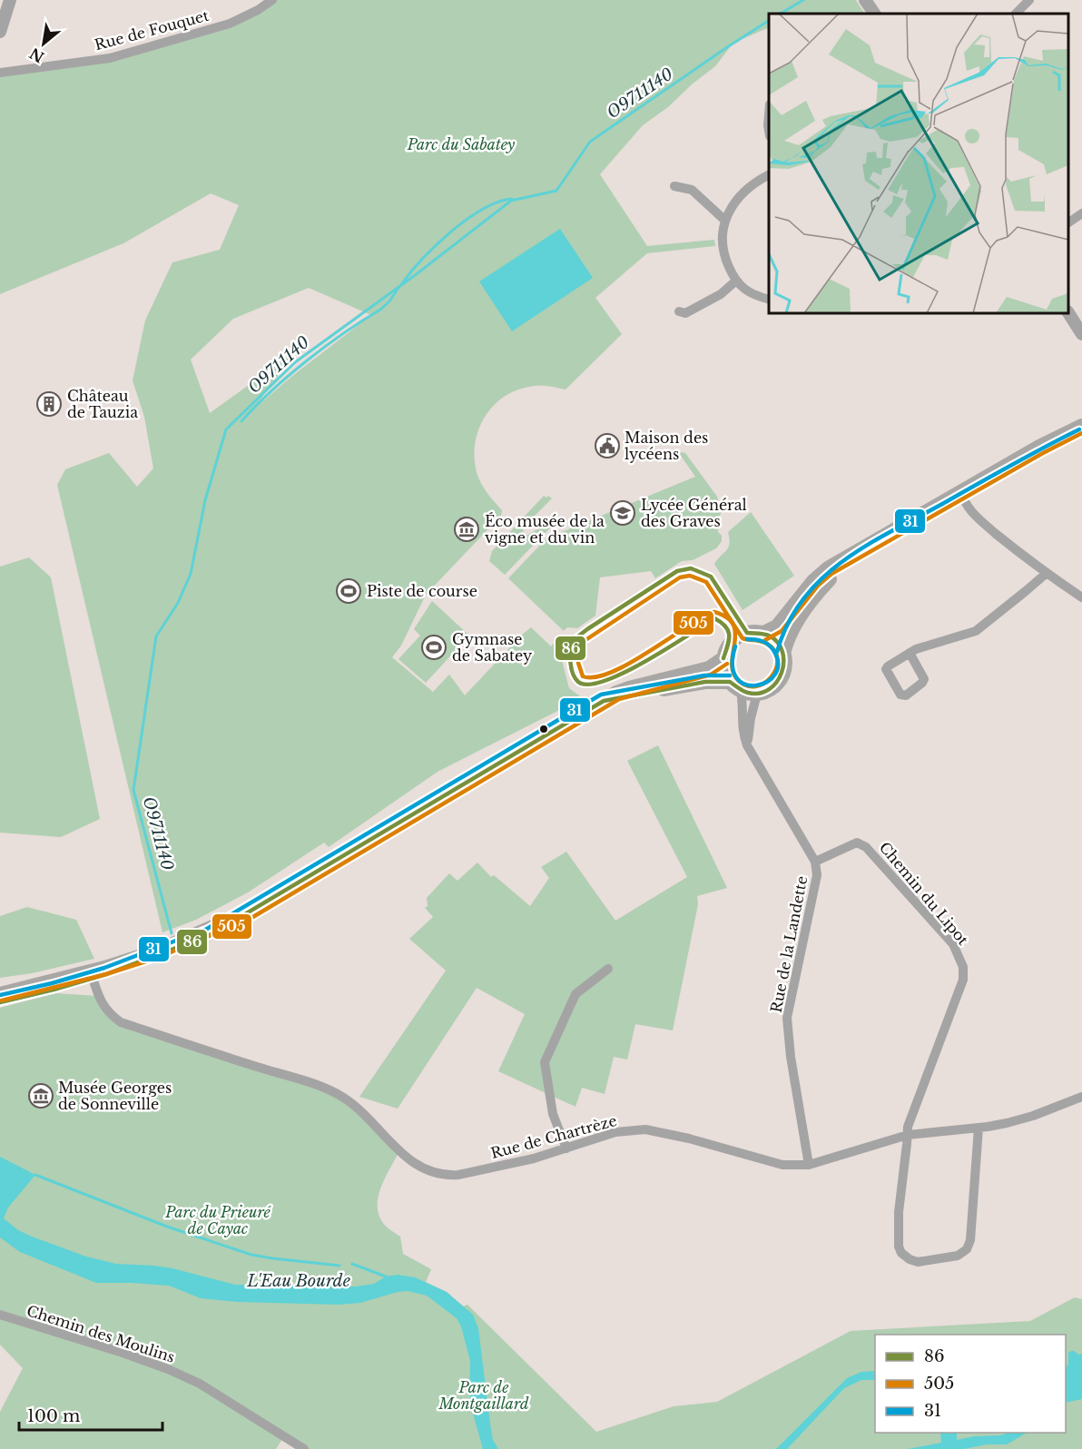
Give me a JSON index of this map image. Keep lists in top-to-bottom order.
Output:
{
  "streets": {
    "street": [
      "Rue de Fouquet",
      "Chemin du Lipot",
      "Rue de la Landette",
      "Rue de Chartrèze",
      "Chemin des Moulins"
    ]
  },
  "crossings": [
    ["Chemin du Lipot", "Rue de la Landette"],
    ["Chemin du Lipot", "Rue de Chartrèze"],
    ["Rue de la Landette", "Rue de Chartrèze"]
  ],
  "water": ["O9711140", "L'Eau Bourde"],
  "parks": ["Parc du Sabatey", "Parc du Prieuré de Cayac", "Parc de Montgaillard"],
  "places": {
    "building": ["Château de Tauzia"],
    "public building": ["Maison des lycéens"],
    "school or university": ["Lycée Général des Graves"],
    "museum": ["Éco musée de la vigne et du vin", "Musée Georges de Sonneville"],
    "sports": ["Piste de course", "Gymnase de Sabatey"]
  },
  "lines": ["transit line 31", "transit line 505", "transit line 86"],
  "legend": ["86", "505", "31"],
  "scale_bar": "100 m",
  "north": "bottom left"
}
